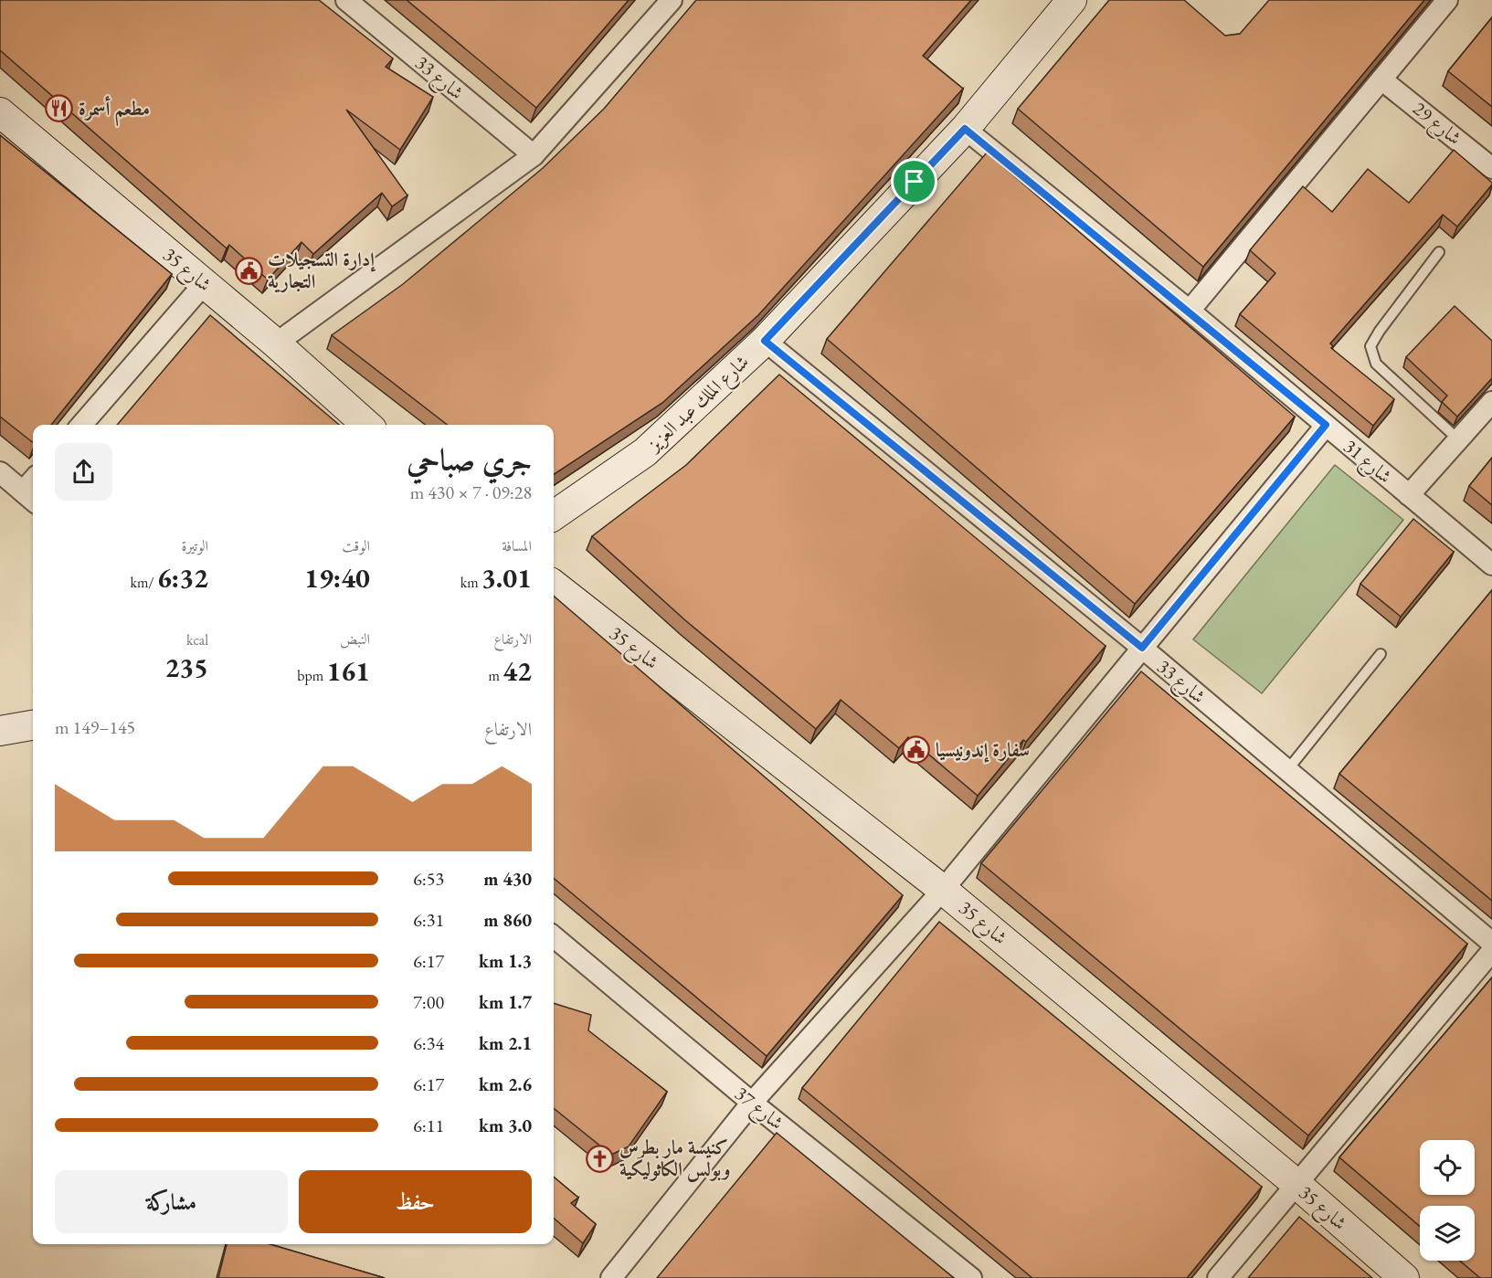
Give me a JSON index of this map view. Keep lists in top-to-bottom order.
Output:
{
  "streets": {
    "street": [
      "شارع 33",
      "شارع 29",
      "شارع 35",
      "شارع الملك عبد العزيز",
      "شارع 31",
      "شارع 37"
    ]
  },
  "crossings": [
    ["شارع 33", "شارع الملك عبد العزيز"],
    ["شارع الملك عبد العزيز", "شارع 31"]
  ],
  "places": {
    "restaurant": ["مطعم أسمرة"],
    "public building": ["إدارة التسجيلات التجارية", "سفارة إندونيسيا"],
    "church": ["كنيسة مار بطرس وبولس الكاثوليكية"]
  },
  "page": {
    "heading": ["جري صباحي", "09:28 · 7 × 430 m"],
    "stats": [
      ["المسافة", "3.01 km"],
      ["الوقت", "19:40"],
      ["الوتيرة", "6:32 /km"],
      ["الارتفاع", "42 m"],
      ["النبض", "161 bpm"],
      ["kcal", "235"]
    ],
    "chart": ["الارتفاع", "145–149 m"],
    "list": [
      {
        "name": "430 m",
        "note": "6:53"
      },
      {
        "name": "860 m",
        "note": "6:31"
      },
      {
        "name": "1.3 km",
        "note": "6:17"
      },
      {
        "name": "1.7 km",
        "note": "7:00"
      },
      {
        "name": "2.1 km",
        "note": "6:34"
      },
      {
        "name": "2.6 km",
        "note": "6:17"
      },
      {
        "name": "3.0 km",
        "note": "6:11"
      }
    ],
    "buttons": ["حفظ", "مشاركة"]
  }
}
